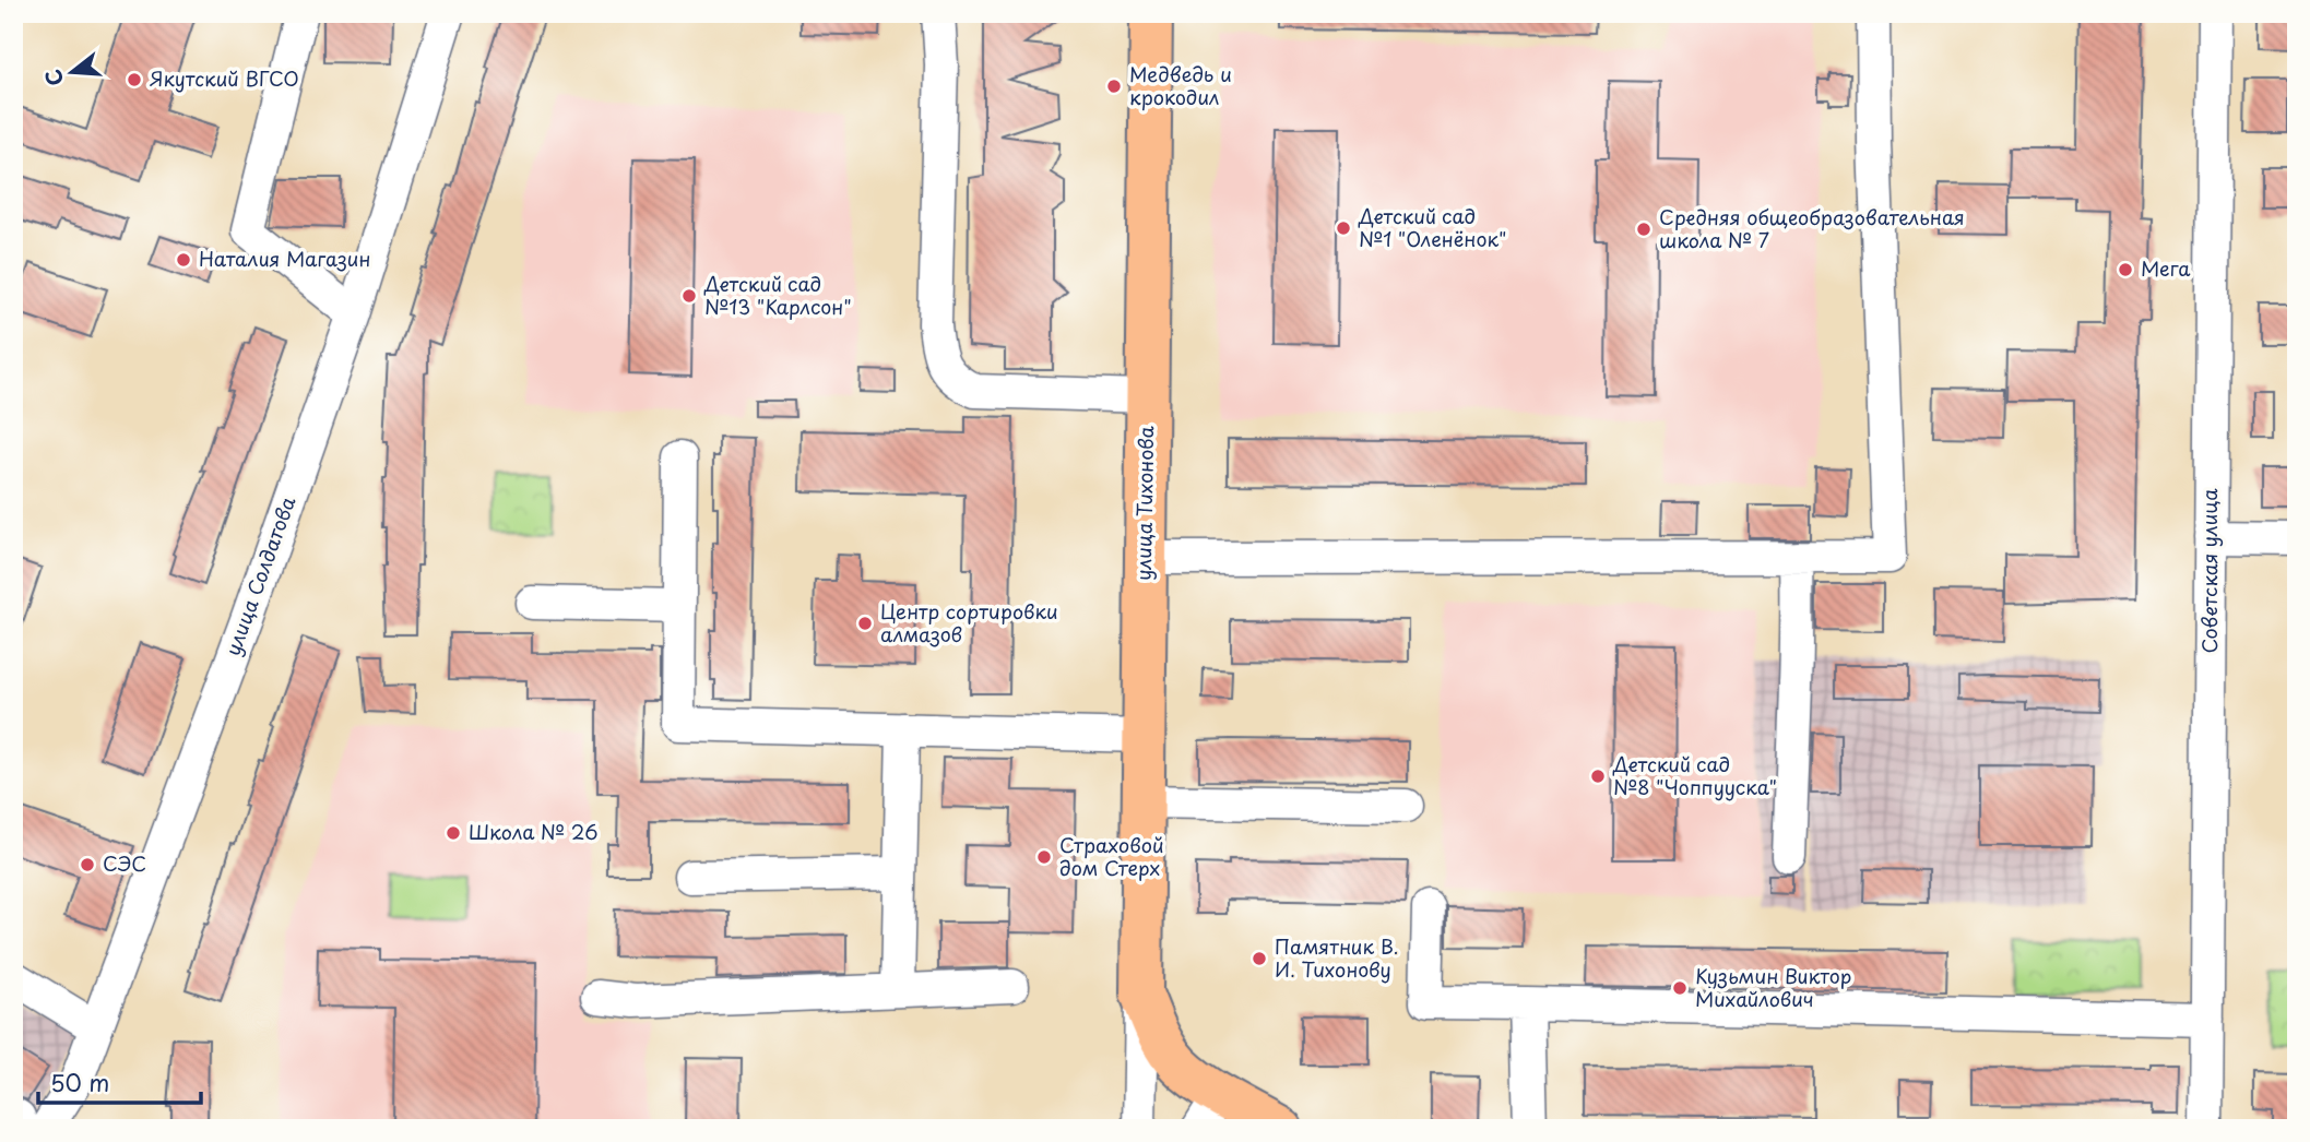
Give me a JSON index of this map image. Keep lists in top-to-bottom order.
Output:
{
  "streets": {
    "main road": ["улица Тихонова"],
    "street": ["Советская улица", "улица Солдатова"]
  },
  "places": [
    "Якутский ВГСО",
    "Медведь и крокодил",
    "Детский сад №1 \"Оленёнок\"",
    "Cредняя общеобразовательная школа № 7",
    "Наталия Магазин",
    "Мега",
    "Детский сад №13 \"Карлсон\"",
    "Центр сортировки алмазов",
    "Детский сад №8 \"Чоппууска\"",
    "Школа № 26",
    "Страховой дом Стерх",
    "СЭС",
    "Памятник В. И. Тихонову",
    "Кузьмин Виктор Михайлович"
  ],
  "scale_bar": "50 m",
  "north": "left"
}
